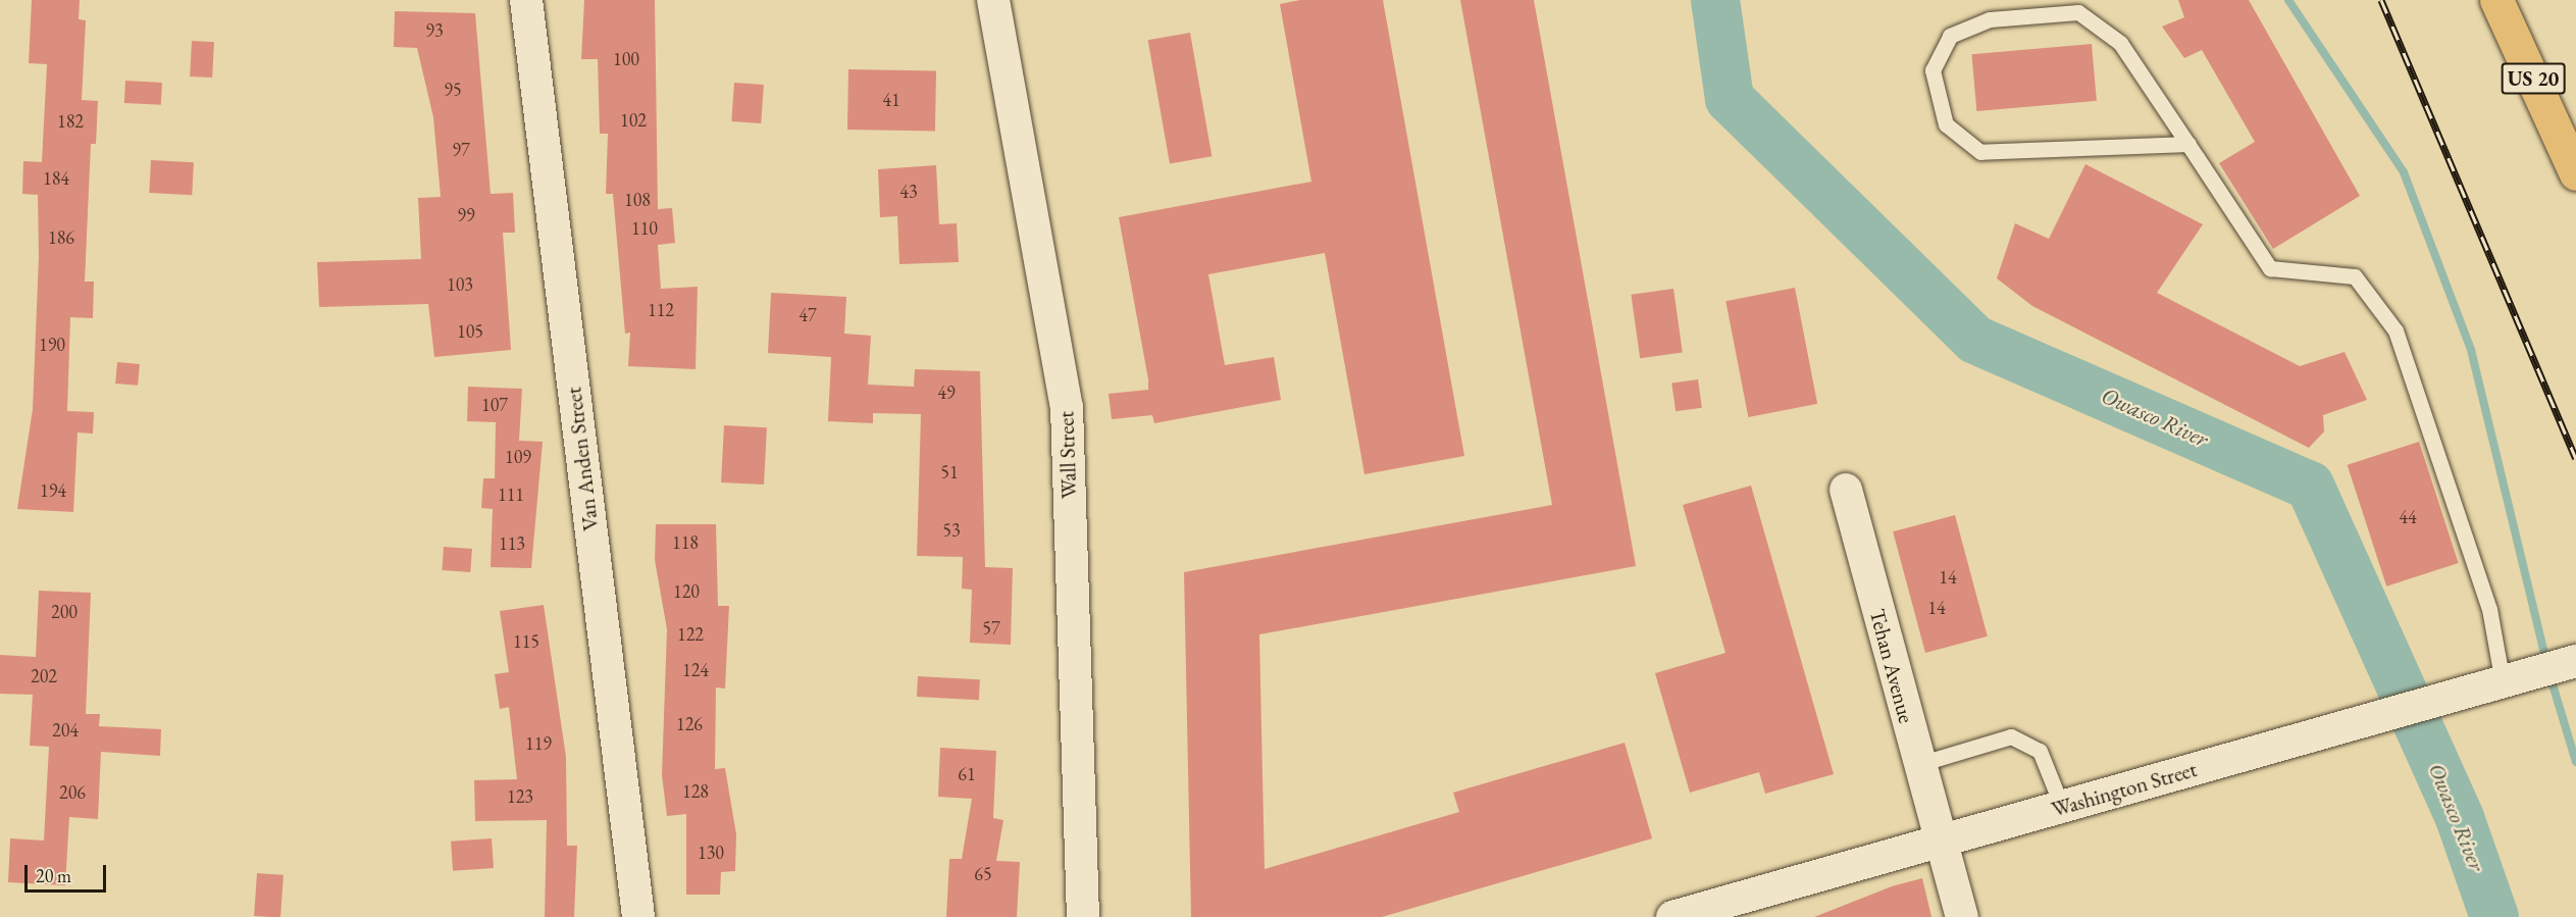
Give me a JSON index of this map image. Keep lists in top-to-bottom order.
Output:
{
  "streets": {
    "highway": ["US 20"],
    "street": [
      "Wall Street",
      "Van Anden Street",
      "Tehan Avenue",
      "Washington Street"
    ]
  },
  "crossings": [
    ["Tehan Avenue", "Washington Street"]
  ],
  "water": ["Owasco River"],
  "house_numbers": [
    "93",
    "100",
    "95",
    "41",
    "102",
    "182",
    "97",
    "184",
    "43",
    "108",
    "99",
    "110",
    "186",
    "103",
    "112",
    "47",
    "105",
    "190",
    "49",
    "107",
    "109",
    "51",
    "194",
    "111",
    "44",
    "53",
    "118",
    "113",
    "14",
    "120",
    "14",
    "200",
    "57",
    "122",
    "115",
    "124",
    "202",
    "126",
    "204",
    "119",
    "61",
    "128",
    "206",
    "123",
    "130",
    "65"
  ],
  "scale_bar": "20 m"
}
